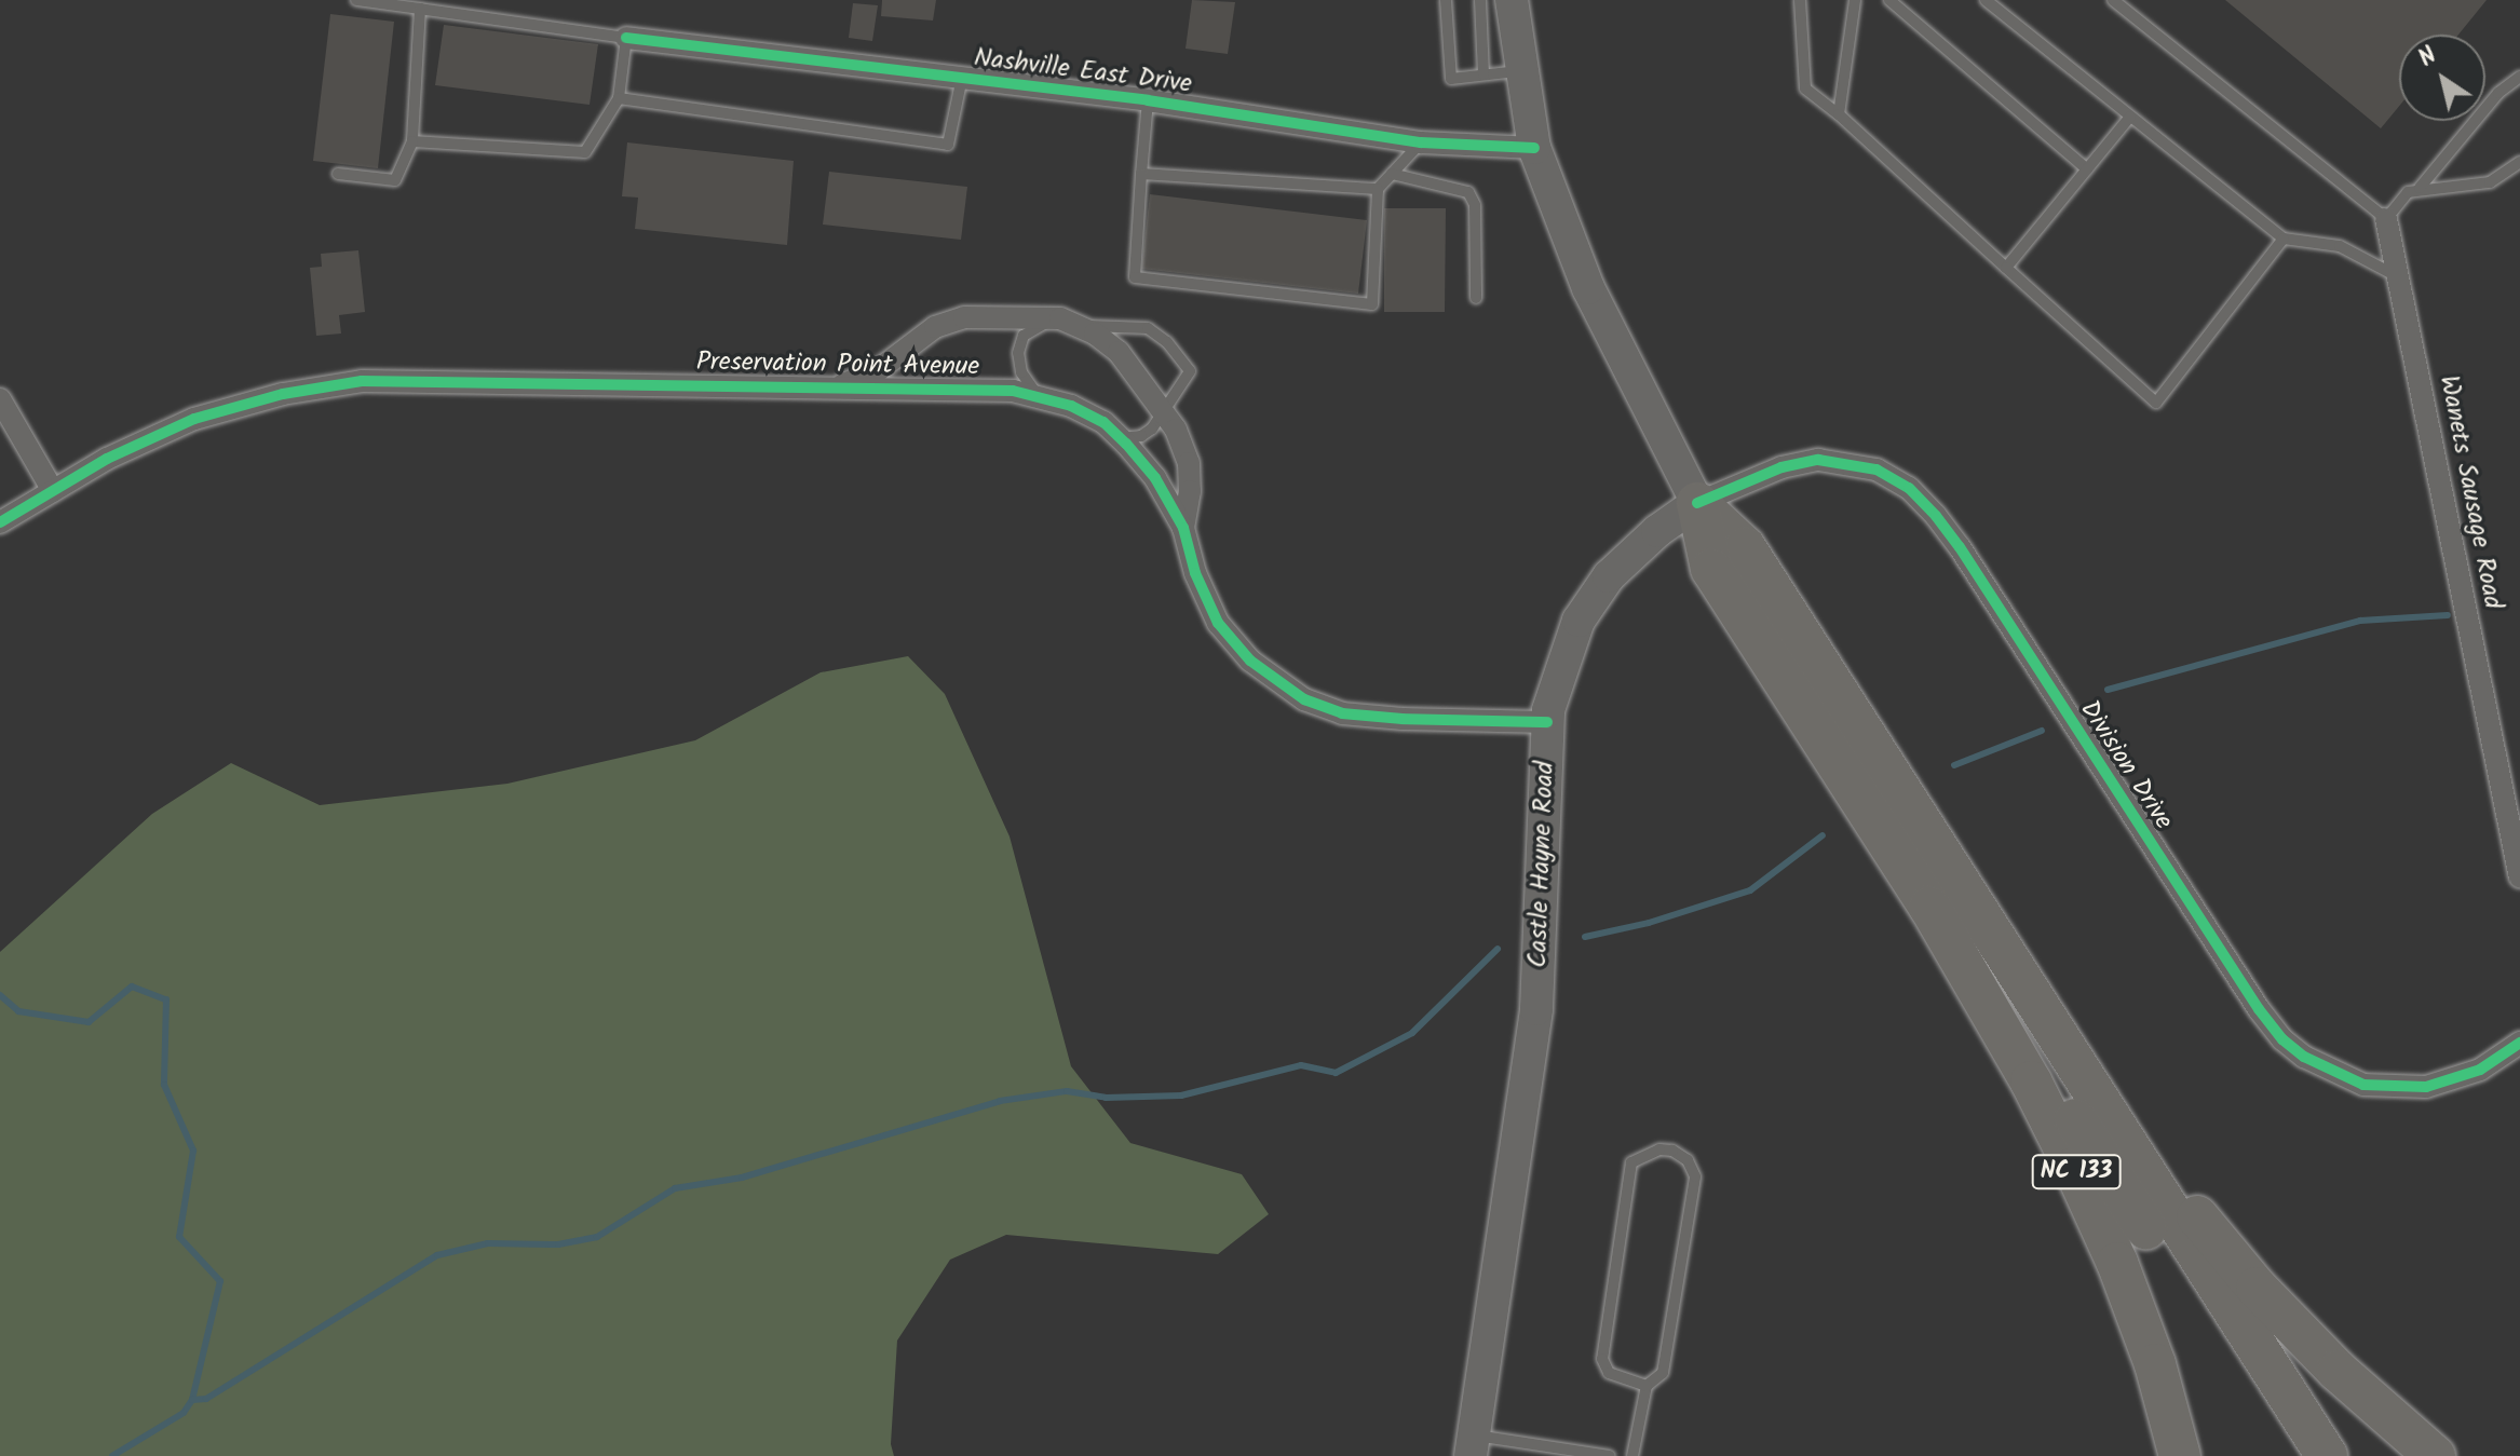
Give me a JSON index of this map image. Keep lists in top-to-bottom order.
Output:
{
  "streets": {
    "highway": ["NC 133"],
    "main road": ["Castle Hayne Road"],
    "street": [
      "Nashville East Drive",
      "Preservation Point Avenue",
      "Wanets Sausage Road",
      "Division Drive"
    ]
  },
  "crossings": [
    ["Nashville East Drive", "NC 133"],
    ["Preservation Point Avenue", "Castle Hayne Road"],
    ["Division Drive", "Castle Hayne Road"],
    ["Division Drive", "NC 133"],
    ["Castle Hayne Road", "NC 133"]
  ],
  "north": "top left"
}
